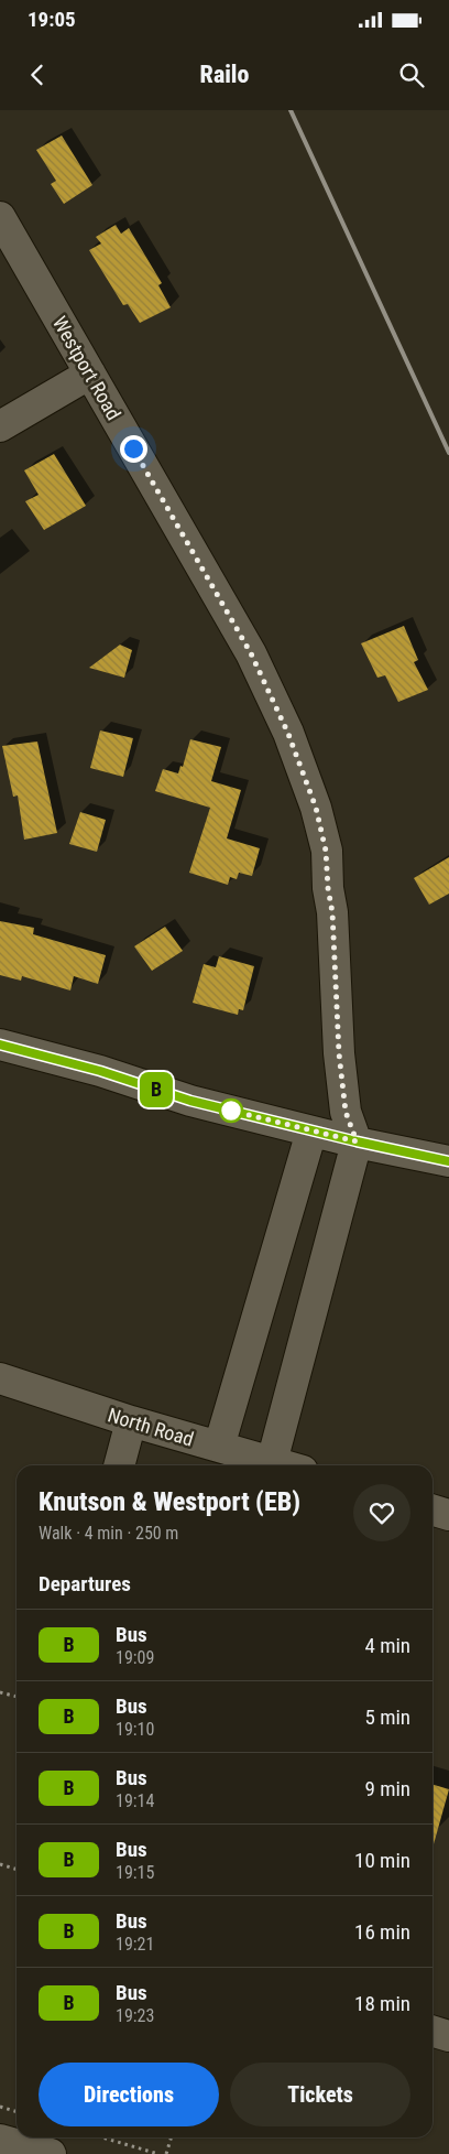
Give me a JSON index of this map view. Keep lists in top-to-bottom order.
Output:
{
  "streets": {
    "street": ["Westport Road", "North Road"]
  },
  "lines": ["bus line B"],
  "page": {
    "status": "19:05",
    "header": "Railo",
    "on_map": "B",
    "heading": [
      ["Knutson & Westport (EB)", "Walk · 4 min · 250 m"],
      "Departures"
    ],
    "list": [
      {
        "mark": "B",
        "name": "Bus",
        "note": "19:09",
        "value": "4 min"
      },
      {
        "mark": "B",
        "name": "Bus",
        "note": "19:10",
        "value": "5 min"
      },
      {
        "mark": "B",
        "name": "Bus",
        "note": "19:14",
        "value": "9 min"
      },
      {
        "mark": "B",
        "name": "Bus",
        "note": "19:15",
        "value": "10 min"
      },
      {
        "mark": "B",
        "name": "Bus",
        "note": "19:21",
        "value": "16 min"
      },
      {
        "mark": "B",
        "name": "Bus",
        "note": "19:23",
        "value": "18 min"
      }
    ],
    "buttons": ["Directions", "Tickets"]
  }
}
